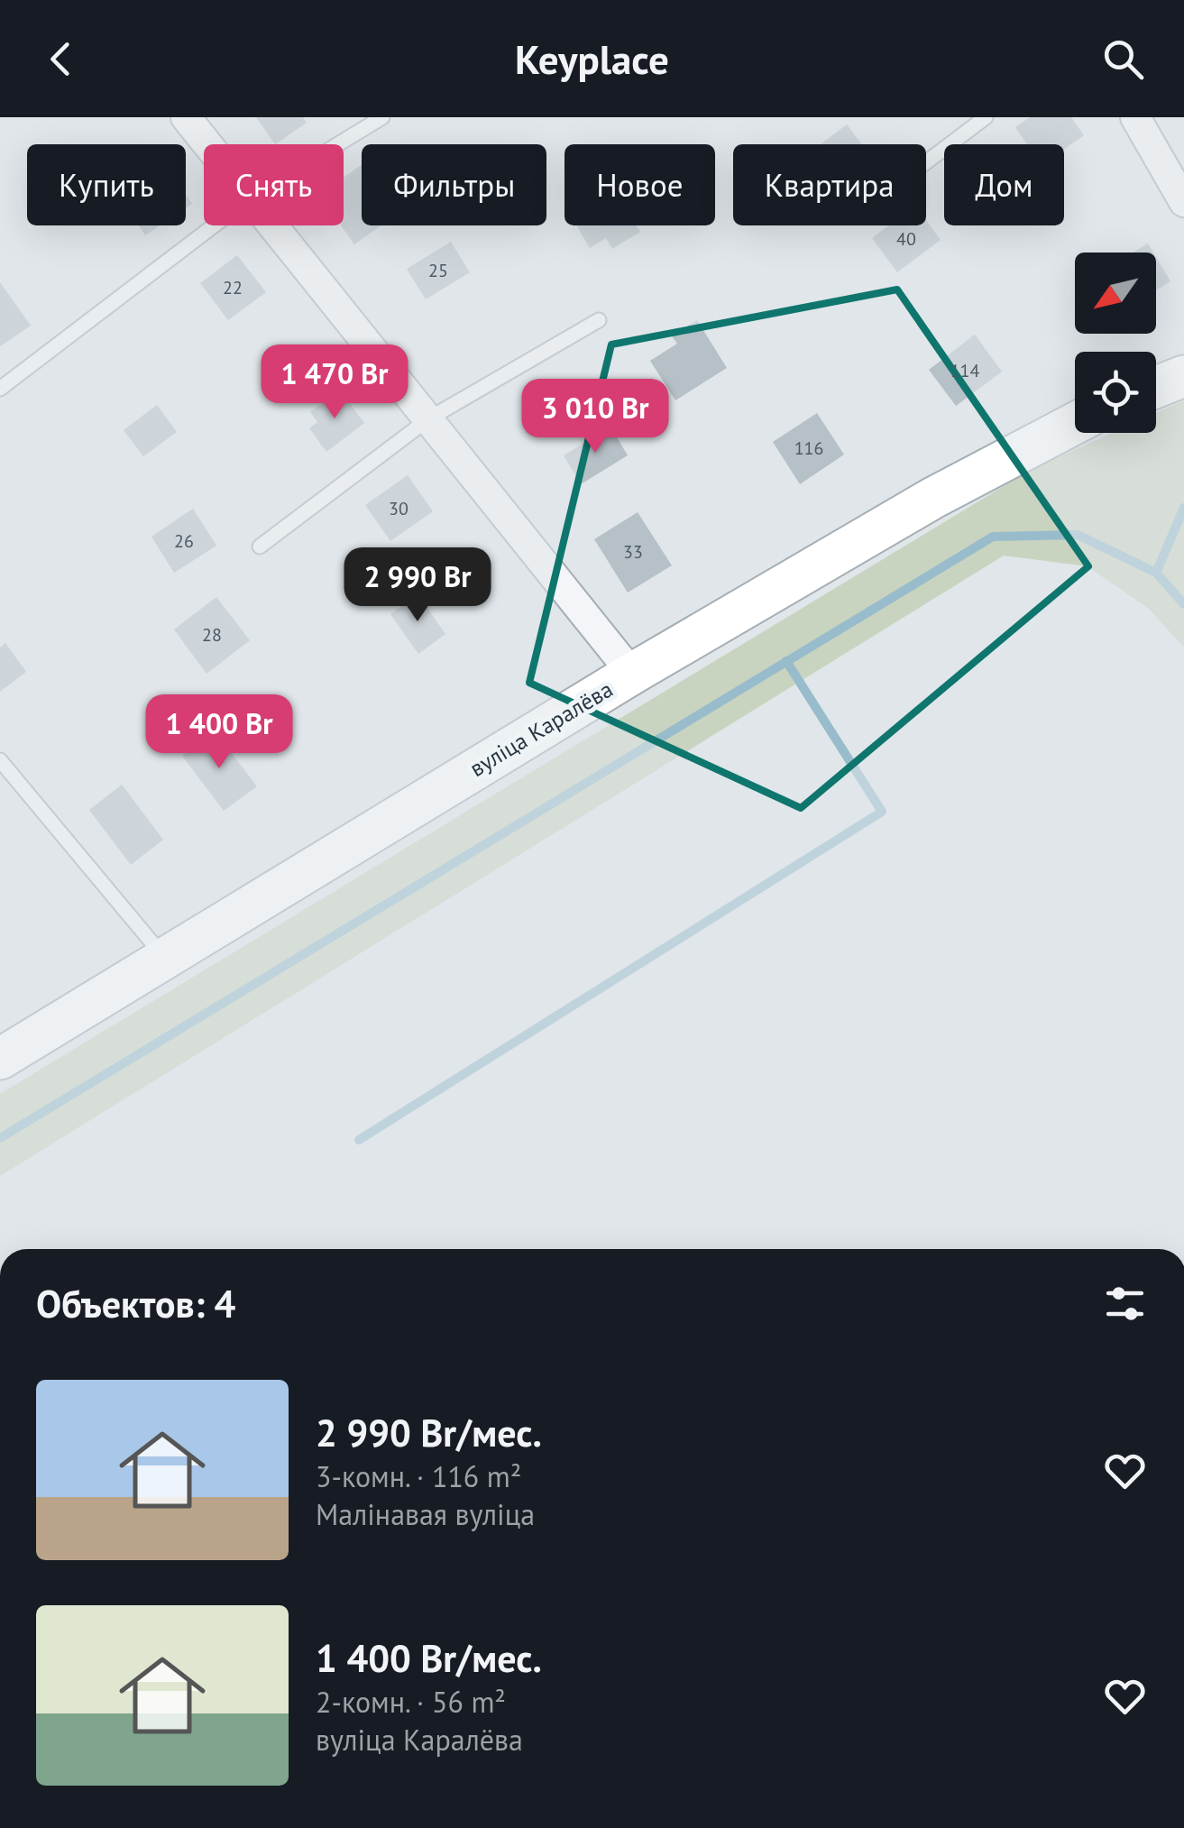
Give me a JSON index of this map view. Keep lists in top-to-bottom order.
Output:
{
  "streets": {
    "main road": ["вуліца Каралёва"]
  },
  "house_numbers": [
    "40",
    "25",
    "22",
    "114",
    "116",
    "30",
    "26",
    "33",
    "28"
  ],
  "north": "bottom left",
  "page": {
    "header": "Keyplace",
    "chip": [
      "Купить",
      "Снять",
      "Фильтры",
      "Новое",
      "Квартира",
      "Дом"
    ],
    "price": [
      "1 470 Br",
      "3 010 Br",
      "2 990 Br",
      "1 400 Br"
    ],
    "heading": "Объектов: 4",
    "list": [
      {
        "name": "2 990 Br/мес.",
        "note": "3-комн. · 116 m² · Малінавая вуліца"
      },
      {
        "name": "1 400 Br/мес.",
        "note": "2-комн. · 56 m² · вуліца Каралёва"
      }
    ]
  }
}
